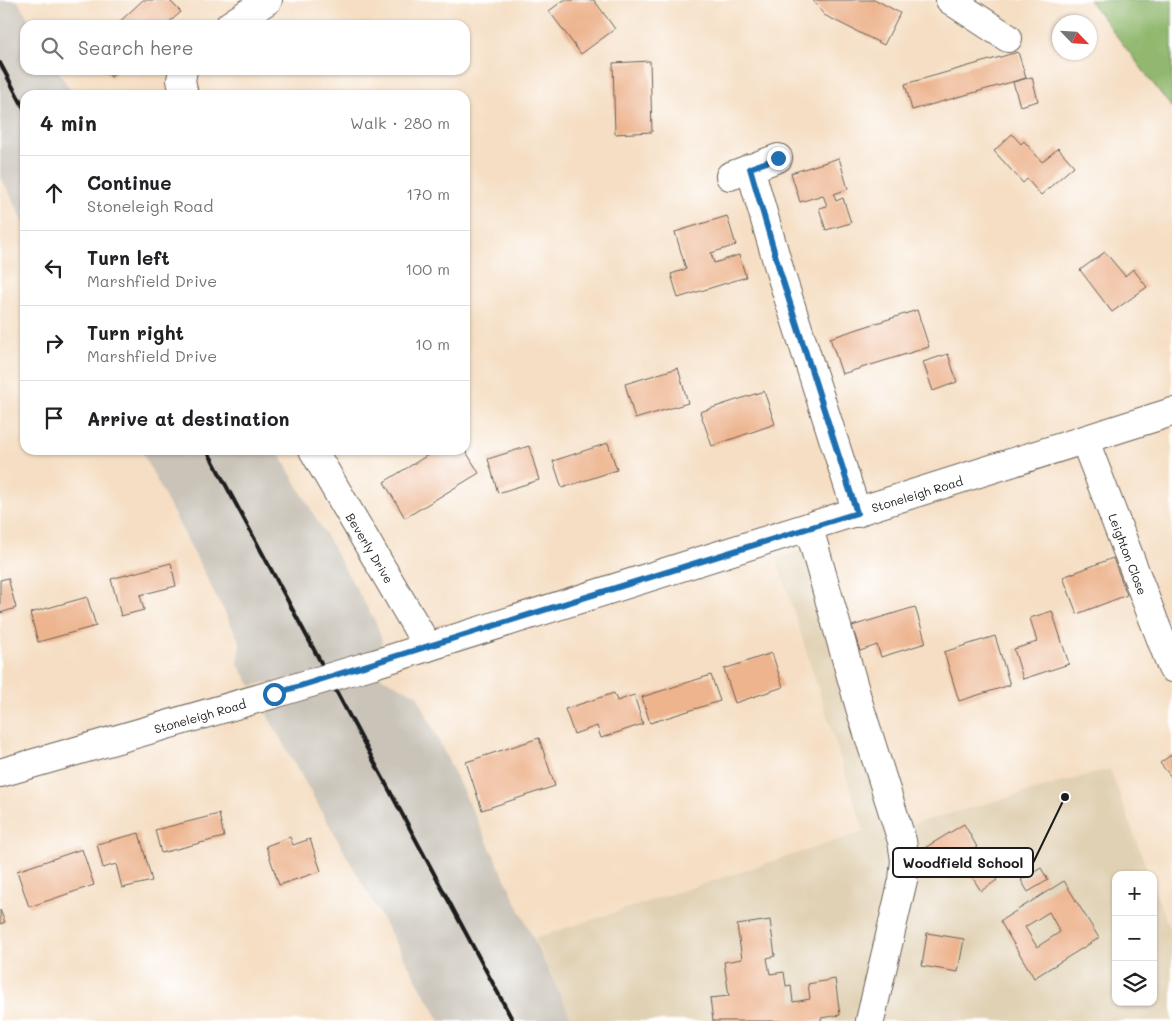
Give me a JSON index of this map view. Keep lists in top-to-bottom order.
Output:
{
  "streets": {
    "street": ["Stoneleigh Road", "Beverly Drive", "Leighton Close"]
  },
  "crossings": [
    ["Stoneleigh Road", "Beverly Drive"],
    ["Stoneleigh Road", "Leighton Close"]
  ],
  "places": ["Woodfield School"],
  "north": "bottom right",
  "page": {
    "search": "Search here",
    "heading": ["4 min", "Walk · 280 m"],
    "list": [
      ["Continue", "Stoneleigh Road", "170 m"],
      ["Turn left", "Marshfield Drive", "100 m"],
      ["Turn right", "Marshfield Drive", "10 m"],
      "Arrive at destination"
    ],
    "map_buttons": ["+", "−"]
  }
}
